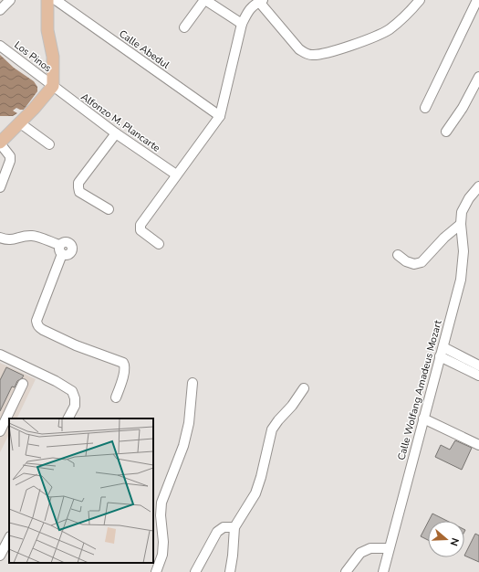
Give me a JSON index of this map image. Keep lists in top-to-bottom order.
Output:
{
  "streets": {
    "street": [
      "Calle Abedul",
      "Los Pinos",
      "Alfonzo M. Plancarte",
      "Calle Wolfang Amadeus Mozart"
    ]
  },
  "crossings": [
    ["Los Pinos", "Alfonzo M. Plancarte"]
  ],
  "north": "right"
}
